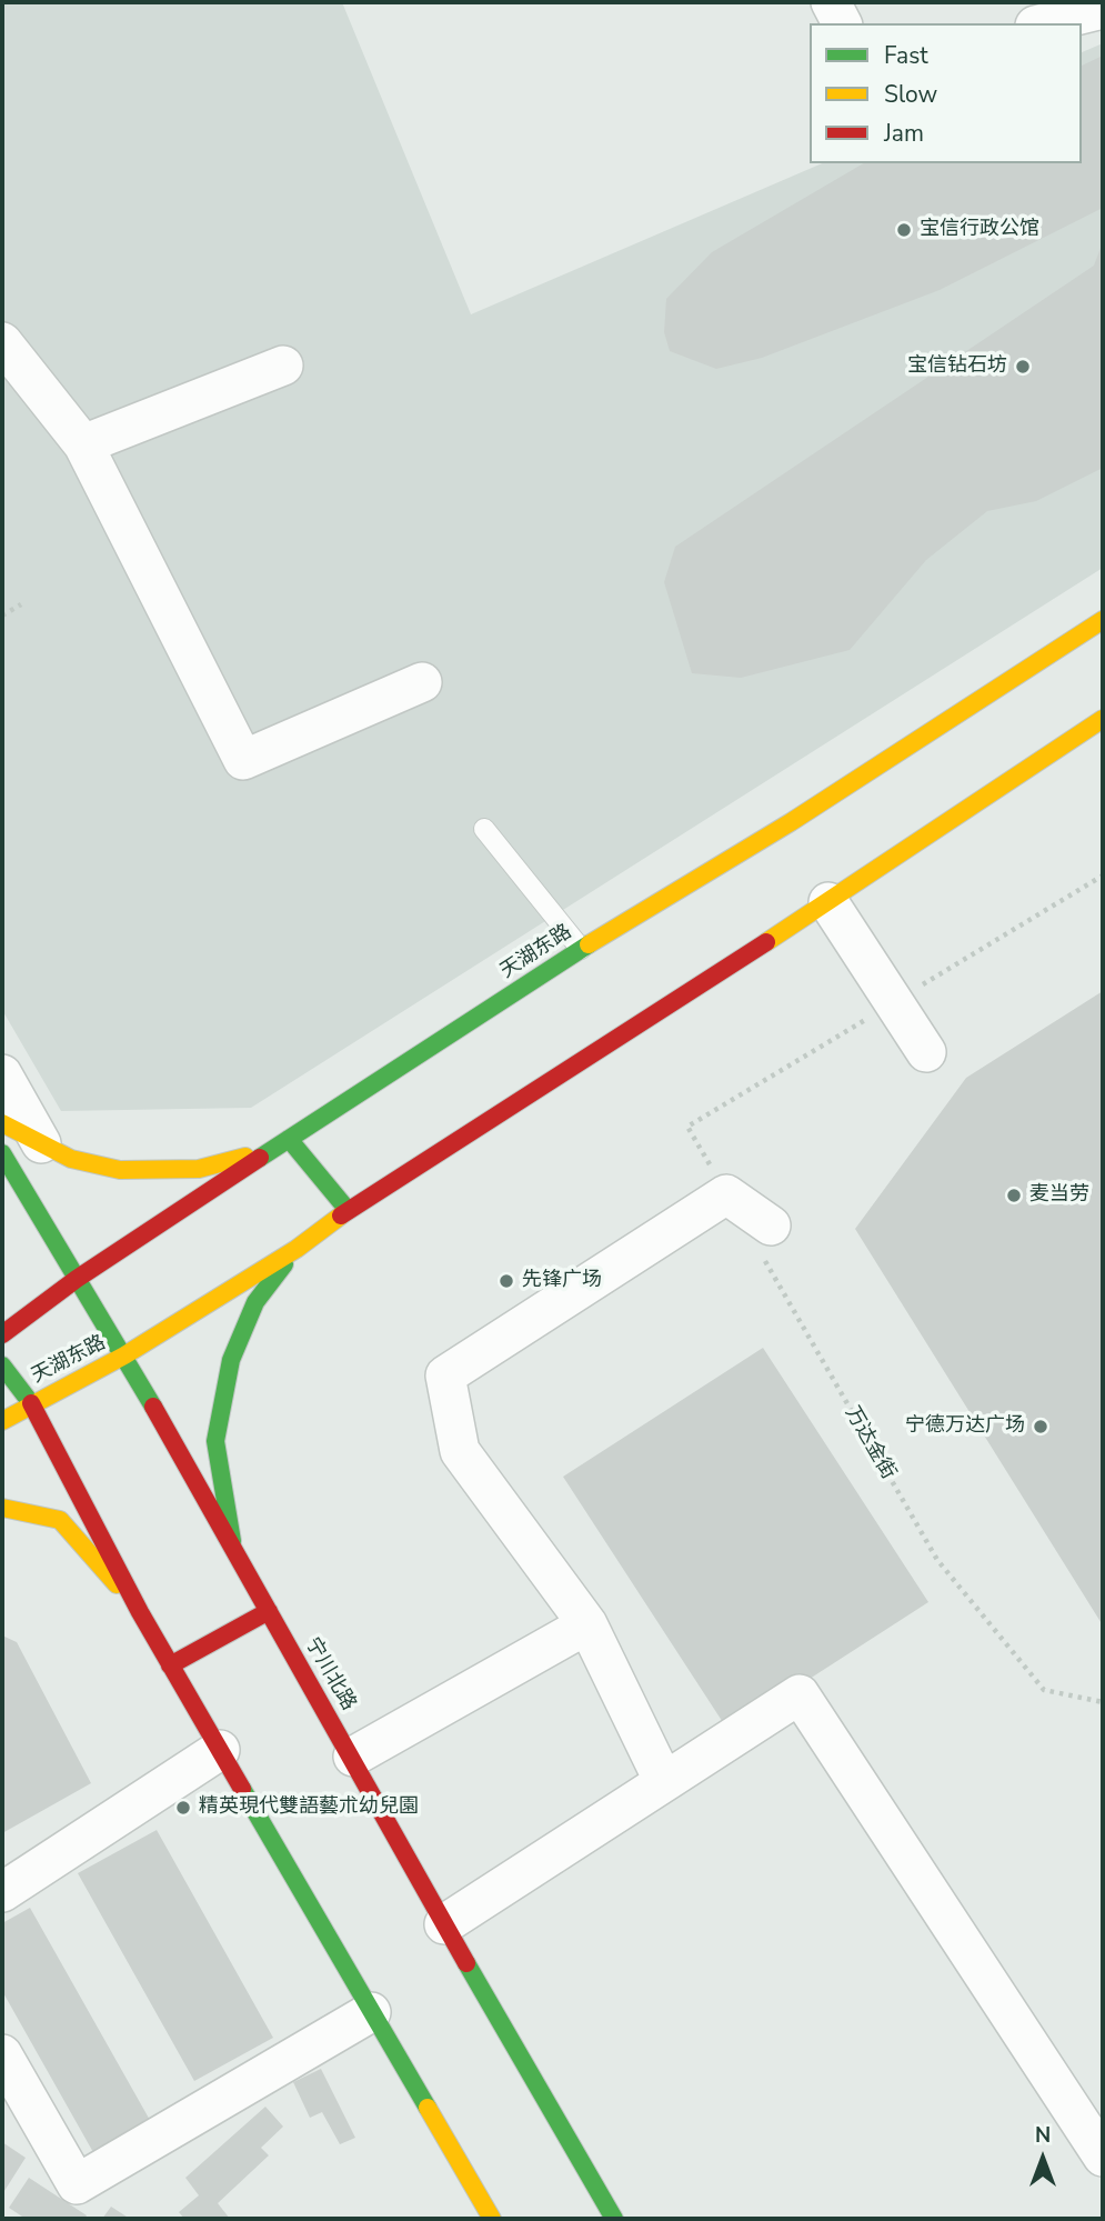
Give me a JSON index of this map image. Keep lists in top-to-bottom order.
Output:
{
  "streets": {
    "main road": ["天湖东路", "宁川北路"],
    "path": ["万达金街"]
  },
  "crossings": [
    ["天湖东路", "宁川北路"]
  ],
  "places": [
    "宝信行政公馆",
    "宝信钻石坊",
    "麦当劳",
    "先锋广场",
    "宁德万达广场",
    "精英現代雙語藝朮幼兒園"
  ],
  "legend": ["Fast", "Slow", "Jam"],
  "north": "top"
}
